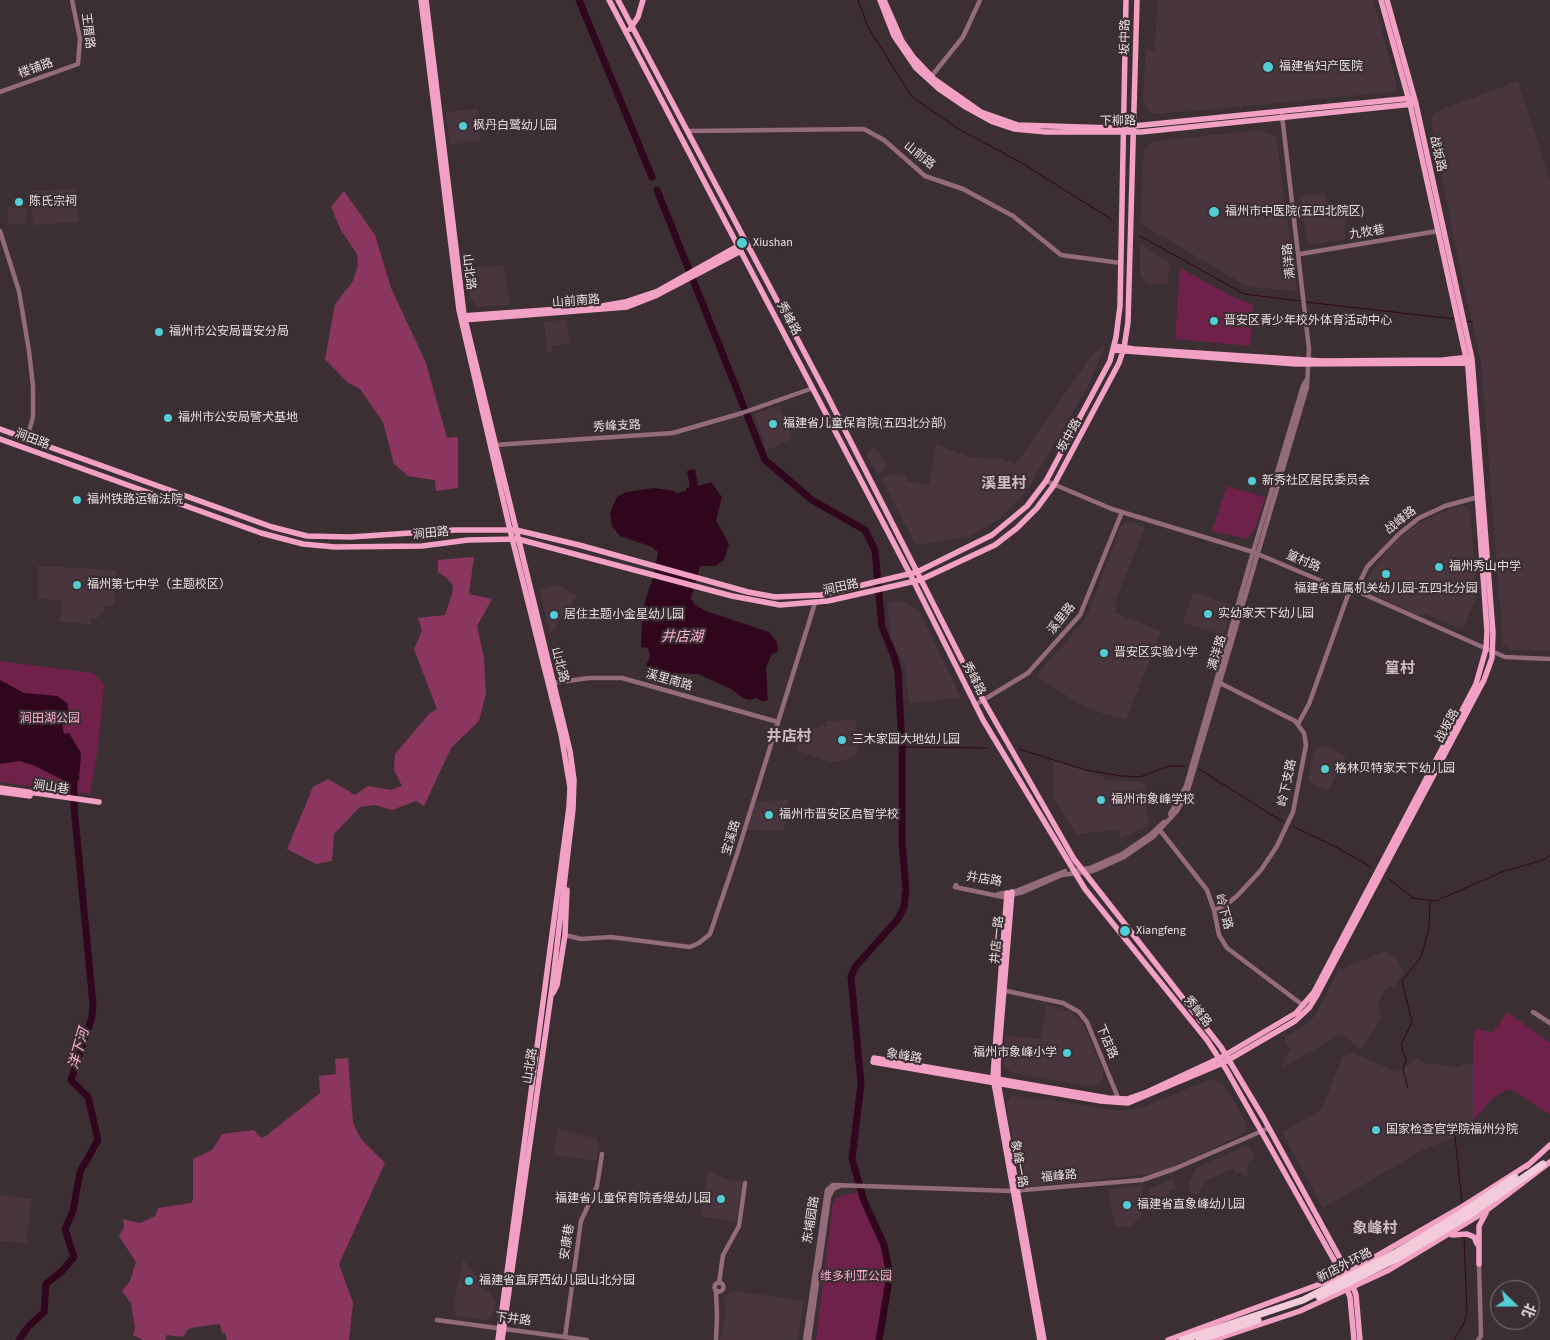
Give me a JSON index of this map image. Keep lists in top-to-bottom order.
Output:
{
  "streets": {
    "highway": ["新店外环路"],
    "main road": [
      "坂中路",
      "下柳路",
      "战坂路",
      "山北路",
      "山前南路",
      "秀峰路",
      "涧田路",
      "涧山巷",
      "井店一路",
      "象峰路",
      "象峰一路"
    ],
    "street": [
      "王厝路",
      "楼铺路",
      "山前路",
      "九牧巷",
      "满洋路",
      "秀峰支路",
      "战峰路",
      "篁村路",
      "溪里路",
      "溪里南路",
      "岭下支路",
      "宝溪路",
      "井店路",
      "岭下路",
      "下店路",
      "福峰路",
      "东埔园路",
      "安康巷",
      "下井路"
    ]
  },
  "crossings": [
    ["王厝路", "楼铺路"],
    ["坂中路", "下柳路"],
    ["坂中路", "山前路"],
    ["坂中路", "秀峰路"],
    ["坂中路", "涧田路"],
    ["坂中路", "篁村路"],
    ["下柳路", "战坂路"],
    ["下柳路", "满洋路"],
    ["战坂路", "九牧巷"],
    ["战坂路", "秀峰路"],
    ["战坂路", "战峰路"],
    ["战坂路", "篁村路"],
    ["战坂路", "岭下路"],
    ["战坂路", "象峰路"],
    ["山前路", "秀峰路"],
    ["九牧巷", "满洋路"],
    ["满洋路", "篁村路"],
    ["满洋路", "井店路"],
    ["满洋路", "岭下路"],
    ["山北路", "山前南路"],
    ["山北路", "秀峰支路"],
    ["山北路", "涧田路"],
    ["山北路", "溪里南路"],
    ["山北路", "下井路"],
    ["山前南路", "秀峰路"],
    ["秀峰路", "秀峰支路"],
    ["秀峰路", "涧田路"],
    ["秀峰路", "溪里路"],
    ["秀峰路", "井店路"],
    ["秀峰路", "象峰路"],
    ["秀峰路", "福峰路"],
    ["涧田路", "宝溪路"],
    ["战峰路", "篁村路"],
    ["战峰路", "岭下支路"],
    ["篁村路", "溪里路"],
    ["溪里南路", "宝溪路"],
    ["岭下支路", "岭下路"],
    ["井店路", "井店一路"],
    ["井店一路", "下店路"],
    ["井店一路", "象峰一路"],
    ["下店路", "象峰路"],
    ["下店路", "象峰一路"],
    ["象峰路", "象峰一路"],
    ["象峰一路", "福峰路"],
    ["福峰路", "东埔园路"],
    ["安康巷", "下井路"]
  ],
  "districts": [
    "溪里村",
    "篁村",
    "井店村",
    "象峰村"
  ],
  "water": ["井店湖", "洋下河"],
  "parks": ["涧田湖公园", "维多利亚公园"],
  "places": [
    "福建省妇产医院",
    "枫丹白鹭幼儿园",
    "陈氏宗祠",
    "福州市中医院(五四北院区)",
    "Xiushan",
    "晋安区青少年校外体育活动中心",
    "福州市公安局晋安分局",
    "福州市公安局警犬基地",
    "福建省儿童保育院(五四北分部)",
    "新秀社区居民委员会",
    "福州铁路运输法院",
    "福州秀山中学",
    "福建省直属机关幼儿园-五四北分园",
    "福州第七中学（主题校区）",
    "实幼家天下幼儿园",
    "居住主题小金星幼儿园",
    "晋安区实验小学",
    "三木家园大地幼儿园",
    "格林贝特家天下幼儿园",
    "福州市象峰学校",
    "福州市晋安区启智学校",
    "Xiangfeng",
    "福州市象峰小学",
    "国家检查官学院福州分院",
    "福建省儿童保育院香缇幼儿园",
    "福建省直象峰幼儿园",
    "福建省直屏西幼儿园山北分园"
  ],
  "north": "right"
}
